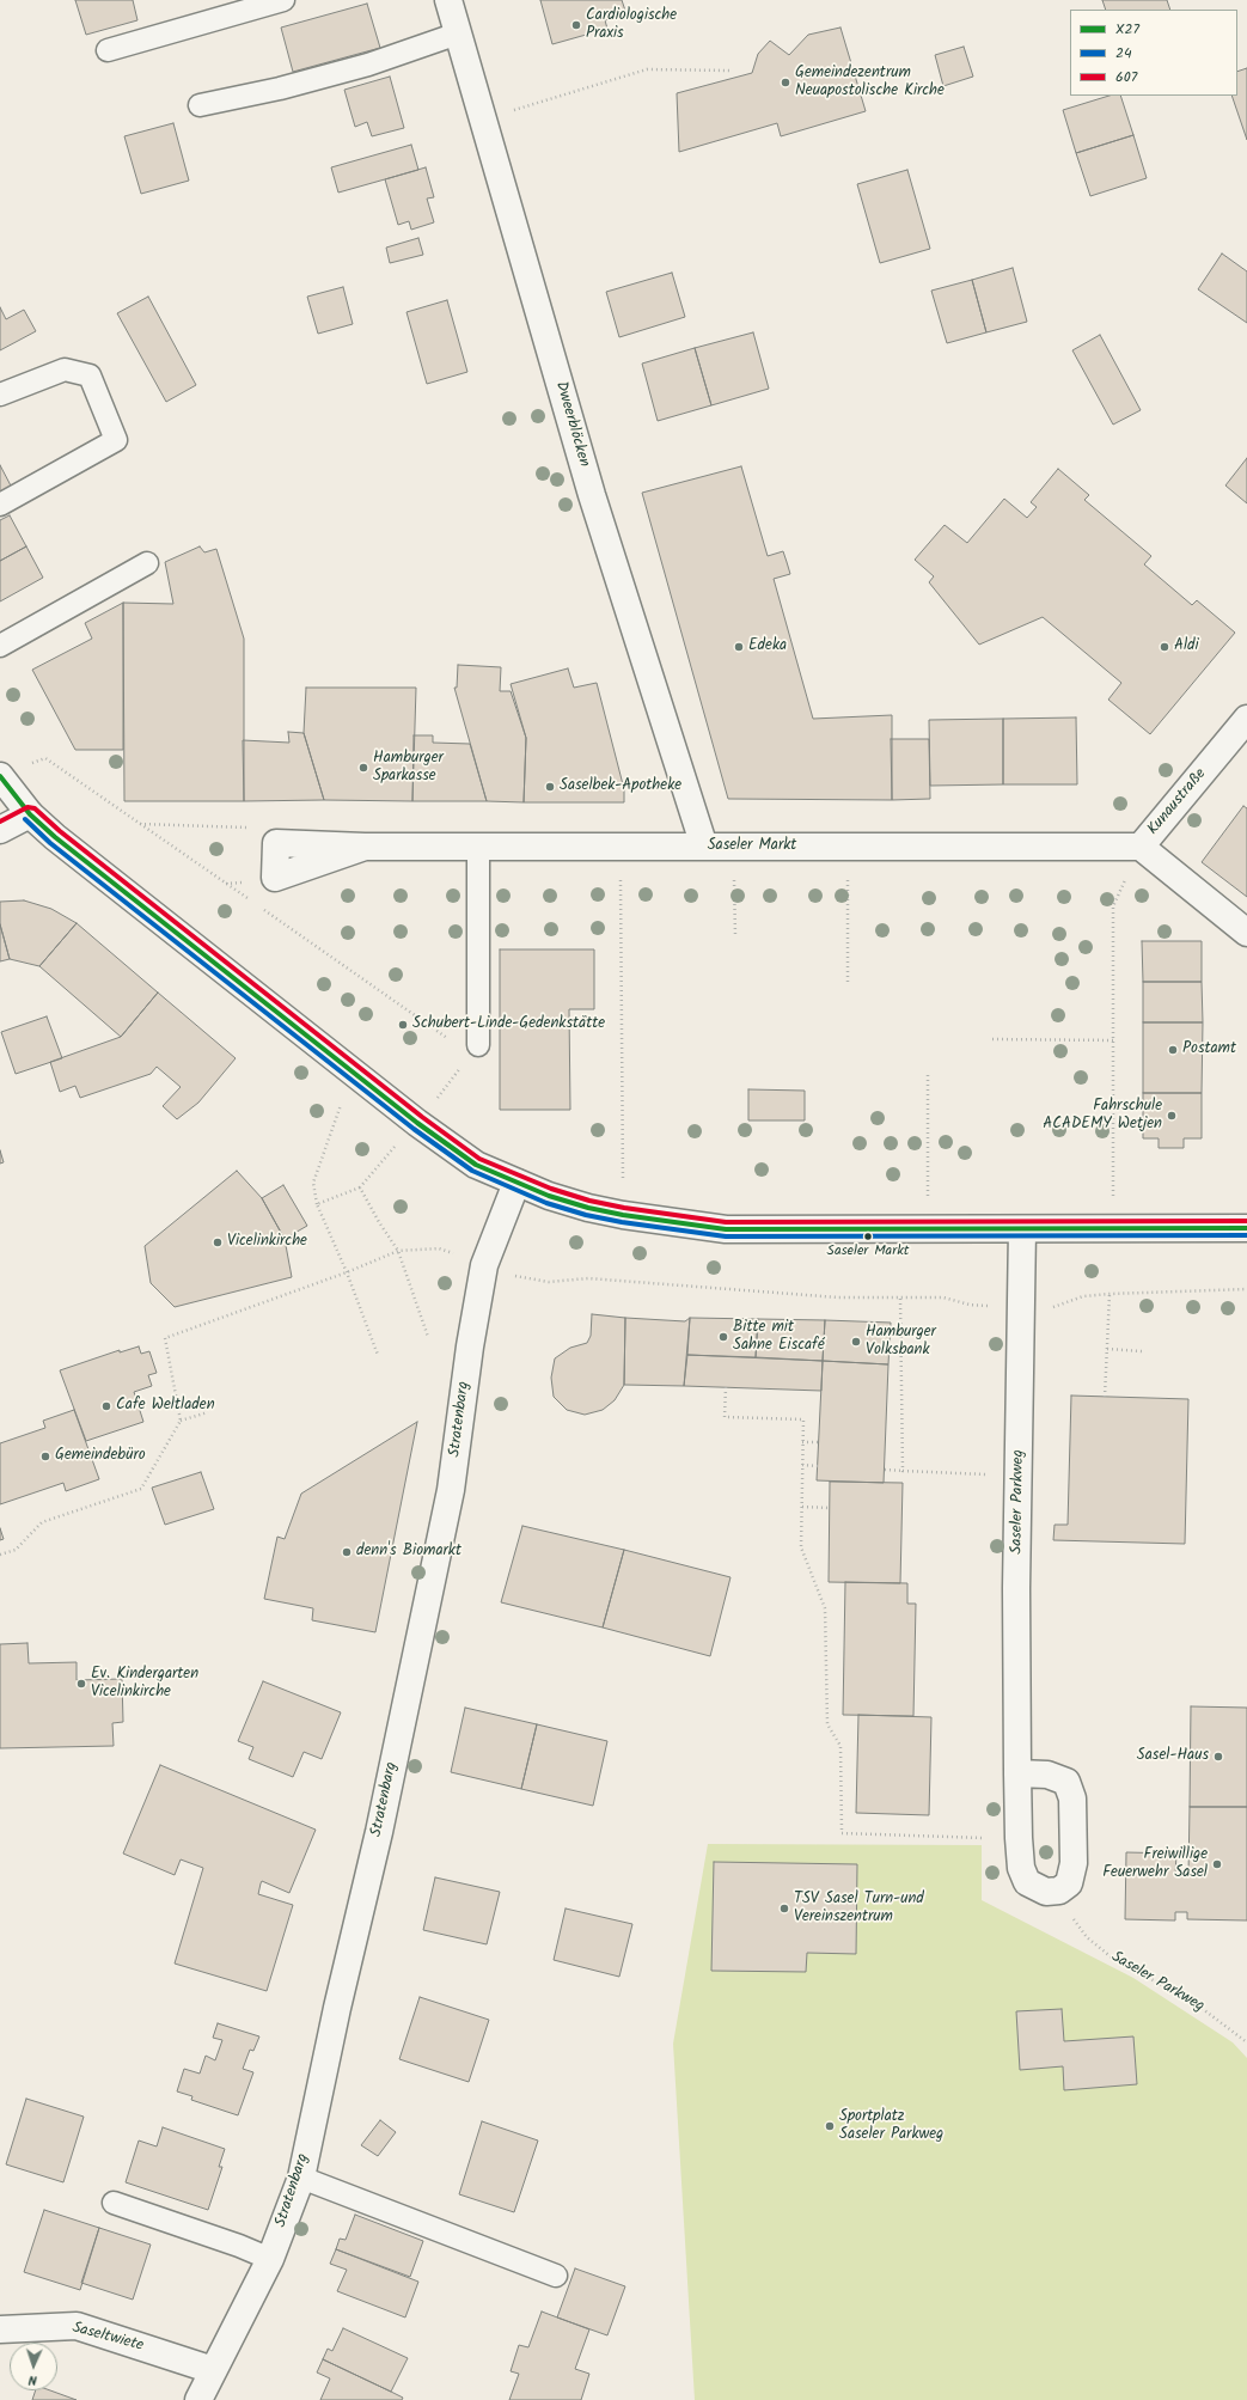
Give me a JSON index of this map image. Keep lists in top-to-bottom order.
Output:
{
  "streets": {
    "street": [
      "Dweerblöcken",
      "Kunaustraße",
      "Saseler Markt",
      "Stratenbarg",
      "Saseler Parkweg",
      "Saseltwiete"
    ]
  },
  "crossings": [
    ["Dweerblöcken", "Saseler Markt"],
    ["Kunaustraße", "Saseler Markt"],
    ["Stratenbarg", "Saseltwiete"]
  ],
  "places": [
    "Cardiologische Praxis",
    "Gemeindezentrum Neuapostolische Kirche",
    "Edeka",
    "Aldi",
    "Hamburger Sparkasse",
    "Saselbek-Apotheke",
    "Schubert-Linde-Gedenkstätte",
    "Postamt",
    "Fahrschule ACADEMY Wetjen",
    "Saseler Markt",
    "Vicelinkirche",
    "Bitte mit Sahne Eiscafé",
    "Hamburger Volksbank",
    "Cafe Weltladen",
    "Gemeindebüro",
    "denn's Biomarkt",
    "Ev. Kindergarten Vicelinkirche",
    "Sasel-Haus",
    "Freiwillige Feuerwehr Sasel",
    "TSV Sasel Turn-und Vereinszentrum",
    "Sportplatz Saseler Parkweg"
  ],
  "lines": ["transit line X27", "transit line 607", "transit line 24"],
  "legend": ["X27", "24", "607"],
  "north": "bottom"
}
